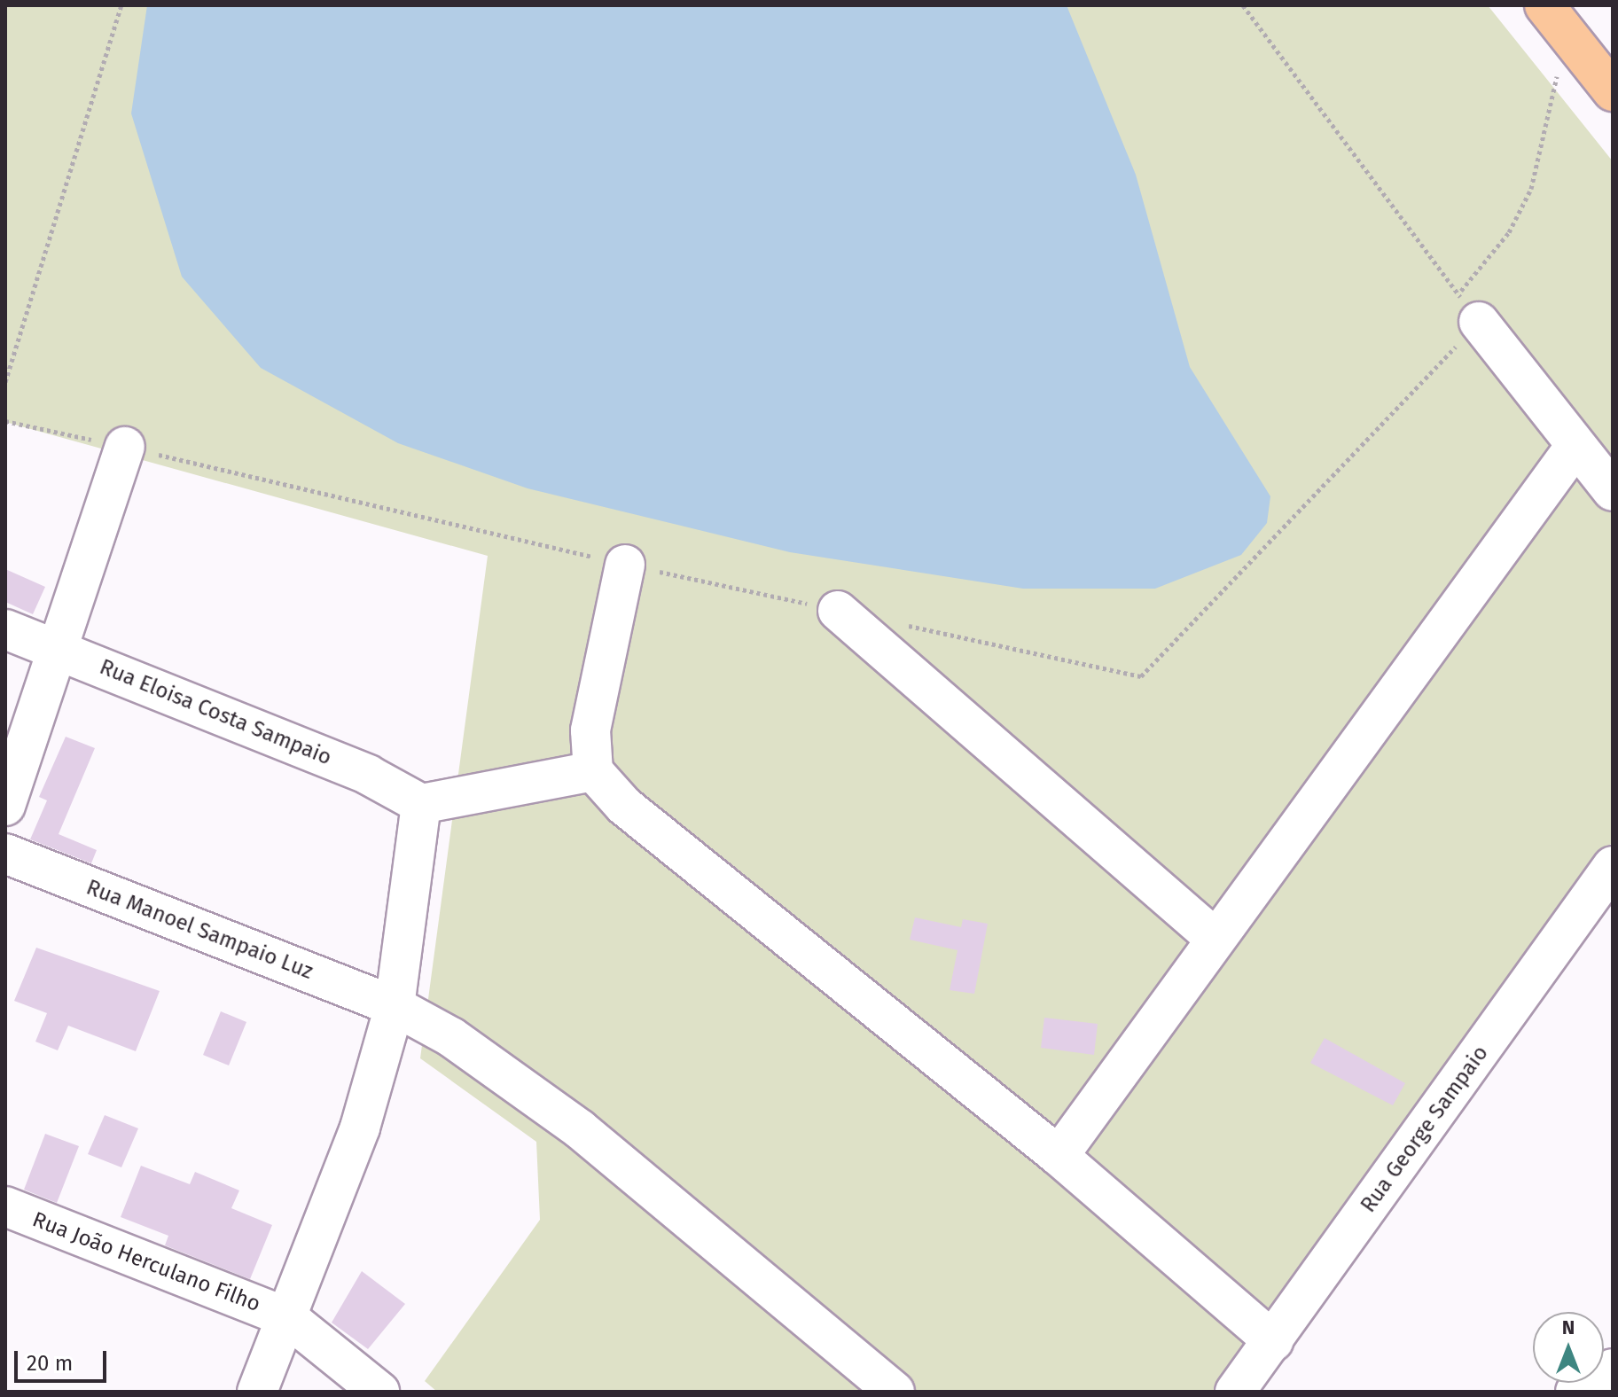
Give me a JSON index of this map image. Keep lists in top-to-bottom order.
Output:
{
  "streets": {
    "street": [
      "Rua Eloisa Costa Sampaio",
      "Rua Manoel Sampaio Luz",
      "Rua George Sampaio",
      "Rua João Herculano Filho"
    ]
  },
  "scale_bar": "20 m",
  "north": "top"
}
